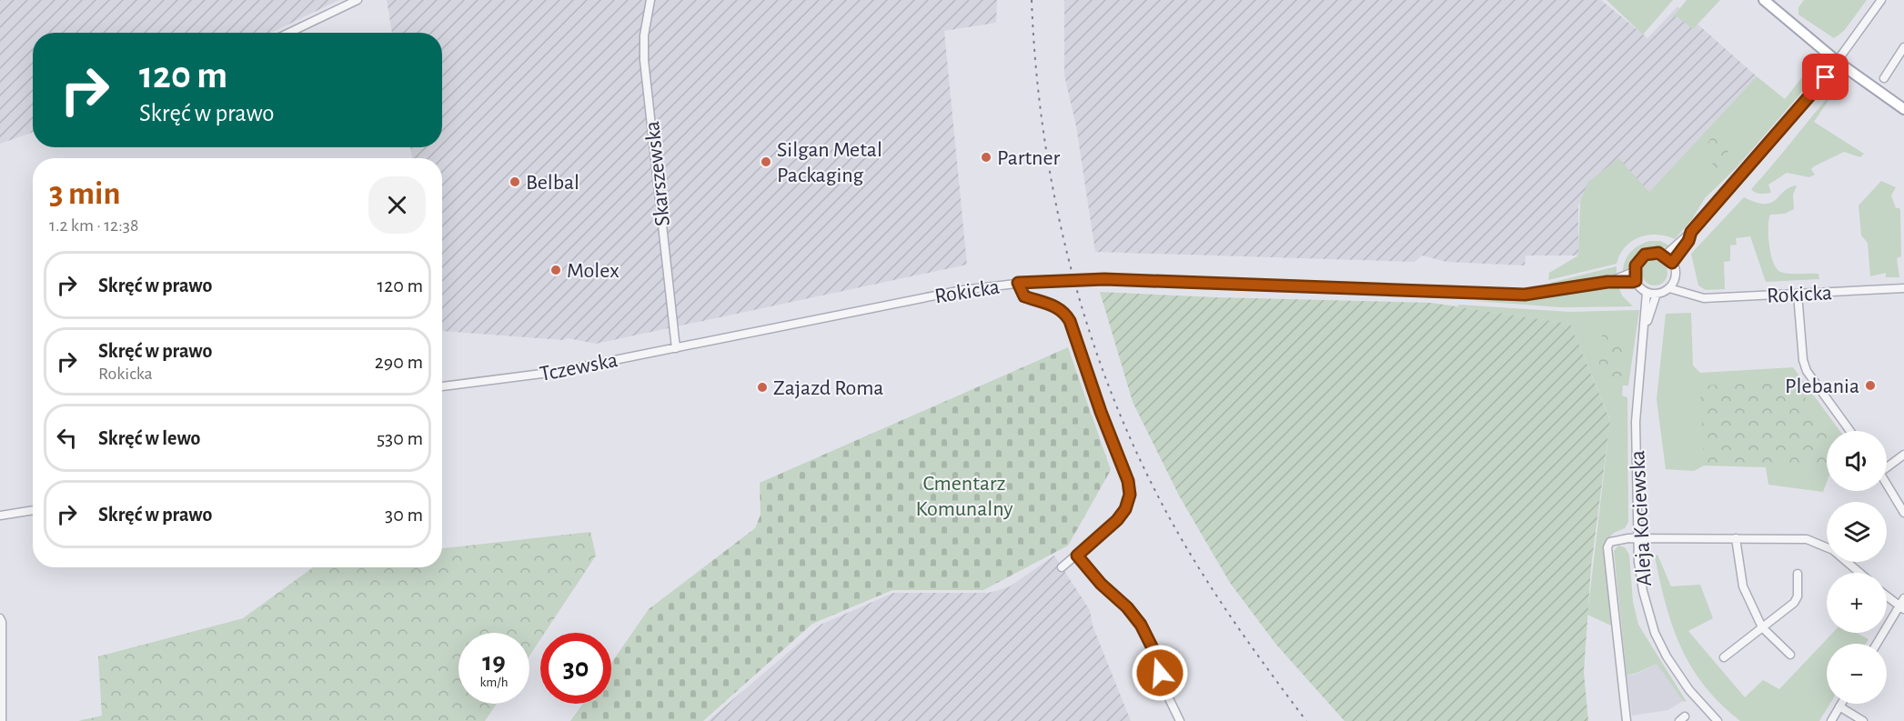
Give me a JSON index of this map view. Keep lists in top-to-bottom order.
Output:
{
  "streets": {
    "street": [
      "Skarszewska",
      "Rokicka",
      "Tczewska",
      "Aleja Kociewska"
    ]
  },
  "crossings": [
    ["Skarszewska", "Tczewska"],
    ["Rokicka", "Tczewska"],
    ["Rokicka", "Aleja Kociewska"]
  ],
  "parks": ["Cmentarz Komunalny"],
  "places": [
    "Partner",
    "Silgan Metal Packaging",
    "Belbal",
    "Molex",
    "Plebania",
    "Zajazd Roma"
  ],
  "page": {
    "turn": ["120 m", "Skręć w prawo"],
    "heading": ["3 min", "1.2 km · 12:38"],
    "list": [
      {
        "name": "Skręć w prawo",
        "value": "120 m"
      },
      {
        "name": "Skręć w prawo",
        "note": "Rokicka",
        "value": "290 m"
      },
      {
        "name": "Skręć w lewo",
        "value": "530 m"
      },
      {
        "name": "Skręć w prawo",
        "value": "30 m"
      }
    ],
    "map_buttons": ["+", "−"],
    "speed": "19 km/h",
    "limit": "30"
  }
}
